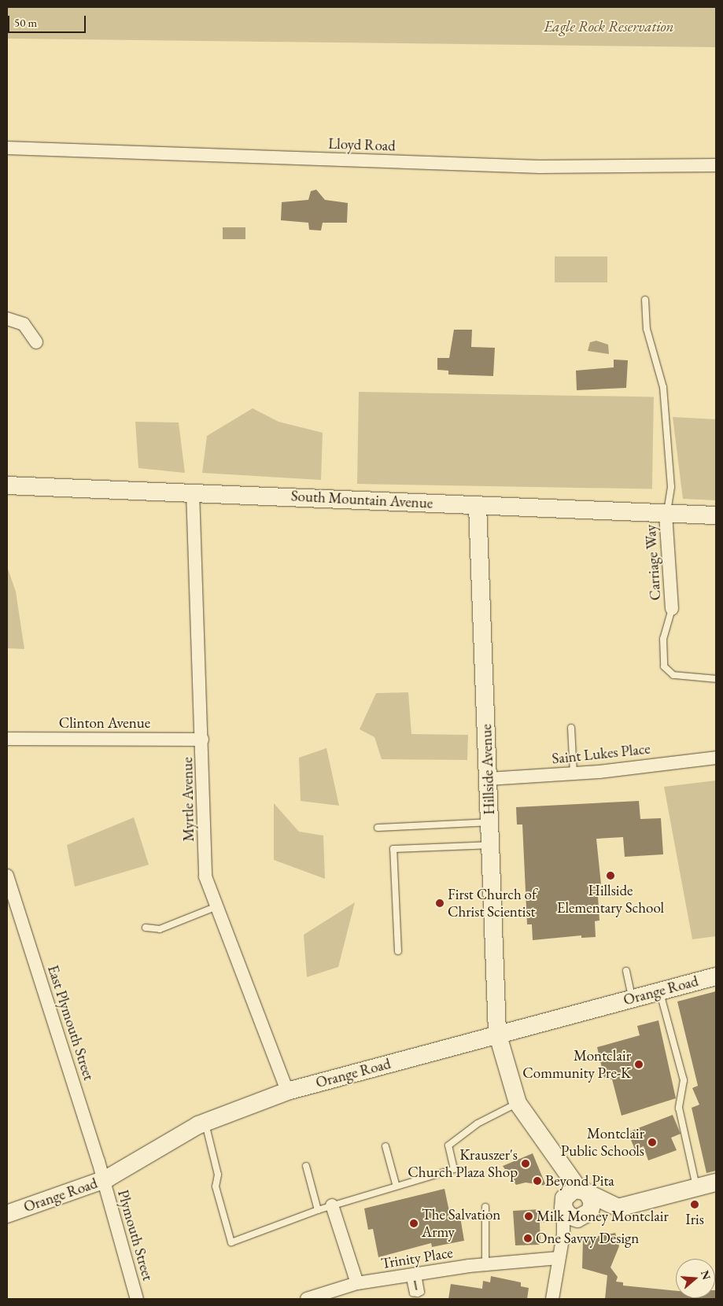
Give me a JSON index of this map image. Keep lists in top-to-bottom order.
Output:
{
  "streets": {
    "street": [
      "Lloyd Road",
      "South Mountain Avenue",
      "Carriage Way",
      "Clinton Avenue",
      "Saint Lukes Place",
      "Hillside Avenue",
      "Myrtle Avenue",
      "Orange Road",
      "East Plymouth Street",
      "Plymouth Street",
      "Trinity Place"
    ]
  },
  "crossings": [
    ["South Mountain Avenue", "Carriage Way"],
    ["South Mountain Avenue", "Hillside Avenue"],
    ["South Mountain Avenue", "Myrtle Avenue"],
    ["Clinton Avenue", "Myrtle Avenue"],
    ["Saint Lukes Place", "Hillside Avenue"],
    ["Hillside Avenue", "Orange Road"],
    ["Myrtle Avenue", "Orange Road"],
    ["Orange Road", "East Plymouth Street"],
    ["Orange Road", "Plymouth Street"],
    ["East Plymouth Street", "Plymouth Street"]
  ],
  "parks": ["Eagle Rock Reservation"],
  "places": [
    "Hillside Elementary School",
    "First Church of Christ Scientist",
    "Montclair Community Pre-K",
    "Montclair Public Schools",
    "Krauszer's Church Plaza Shop",
    "Beyond Pita",
    "Iris",
    "Milk Money Montclair",
    "The Salvation Army",
    "One Savvy Design"
  ],
  "scale_bar": "50 m",
  "north": "right"
}
